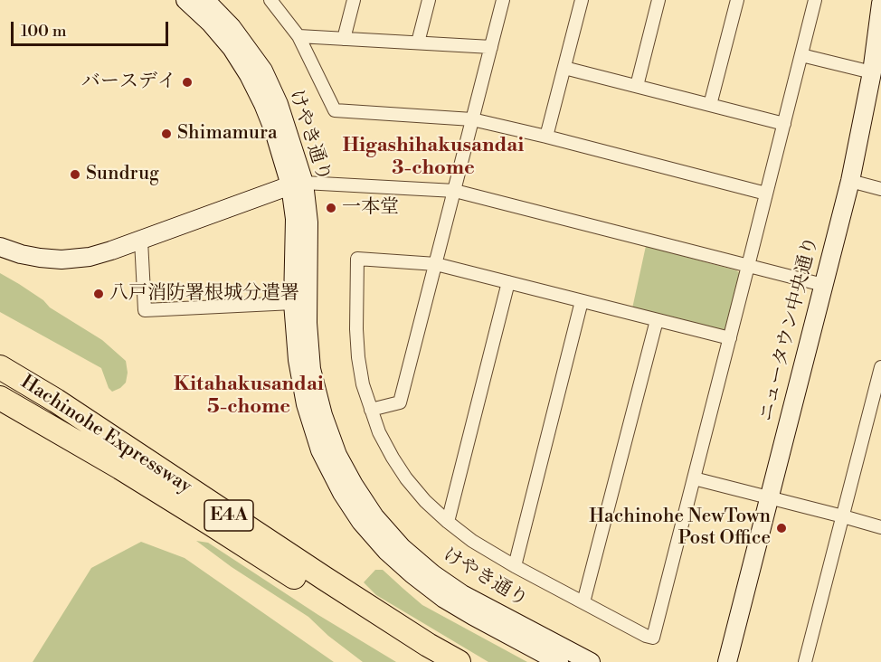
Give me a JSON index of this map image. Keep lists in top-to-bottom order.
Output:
{
  "streets": {
    "highway": ["Hachinohe Expressway", "E4A"],
    "street": ["けやき通り", "ニュータウン中央通り"]
  },
  "districts": ["Higashihakusandai 3-chome", "Kitahakusandai 5-chome"],
  "places": [
    "バースデイ",
    "Shimamura",
    "Sundrug",
    "一本堂",
    "八戸消防署根城分遣署",
    "Hachinohe NewTown Post Office"
  ],
  "scale_bar": "100 m"
}
